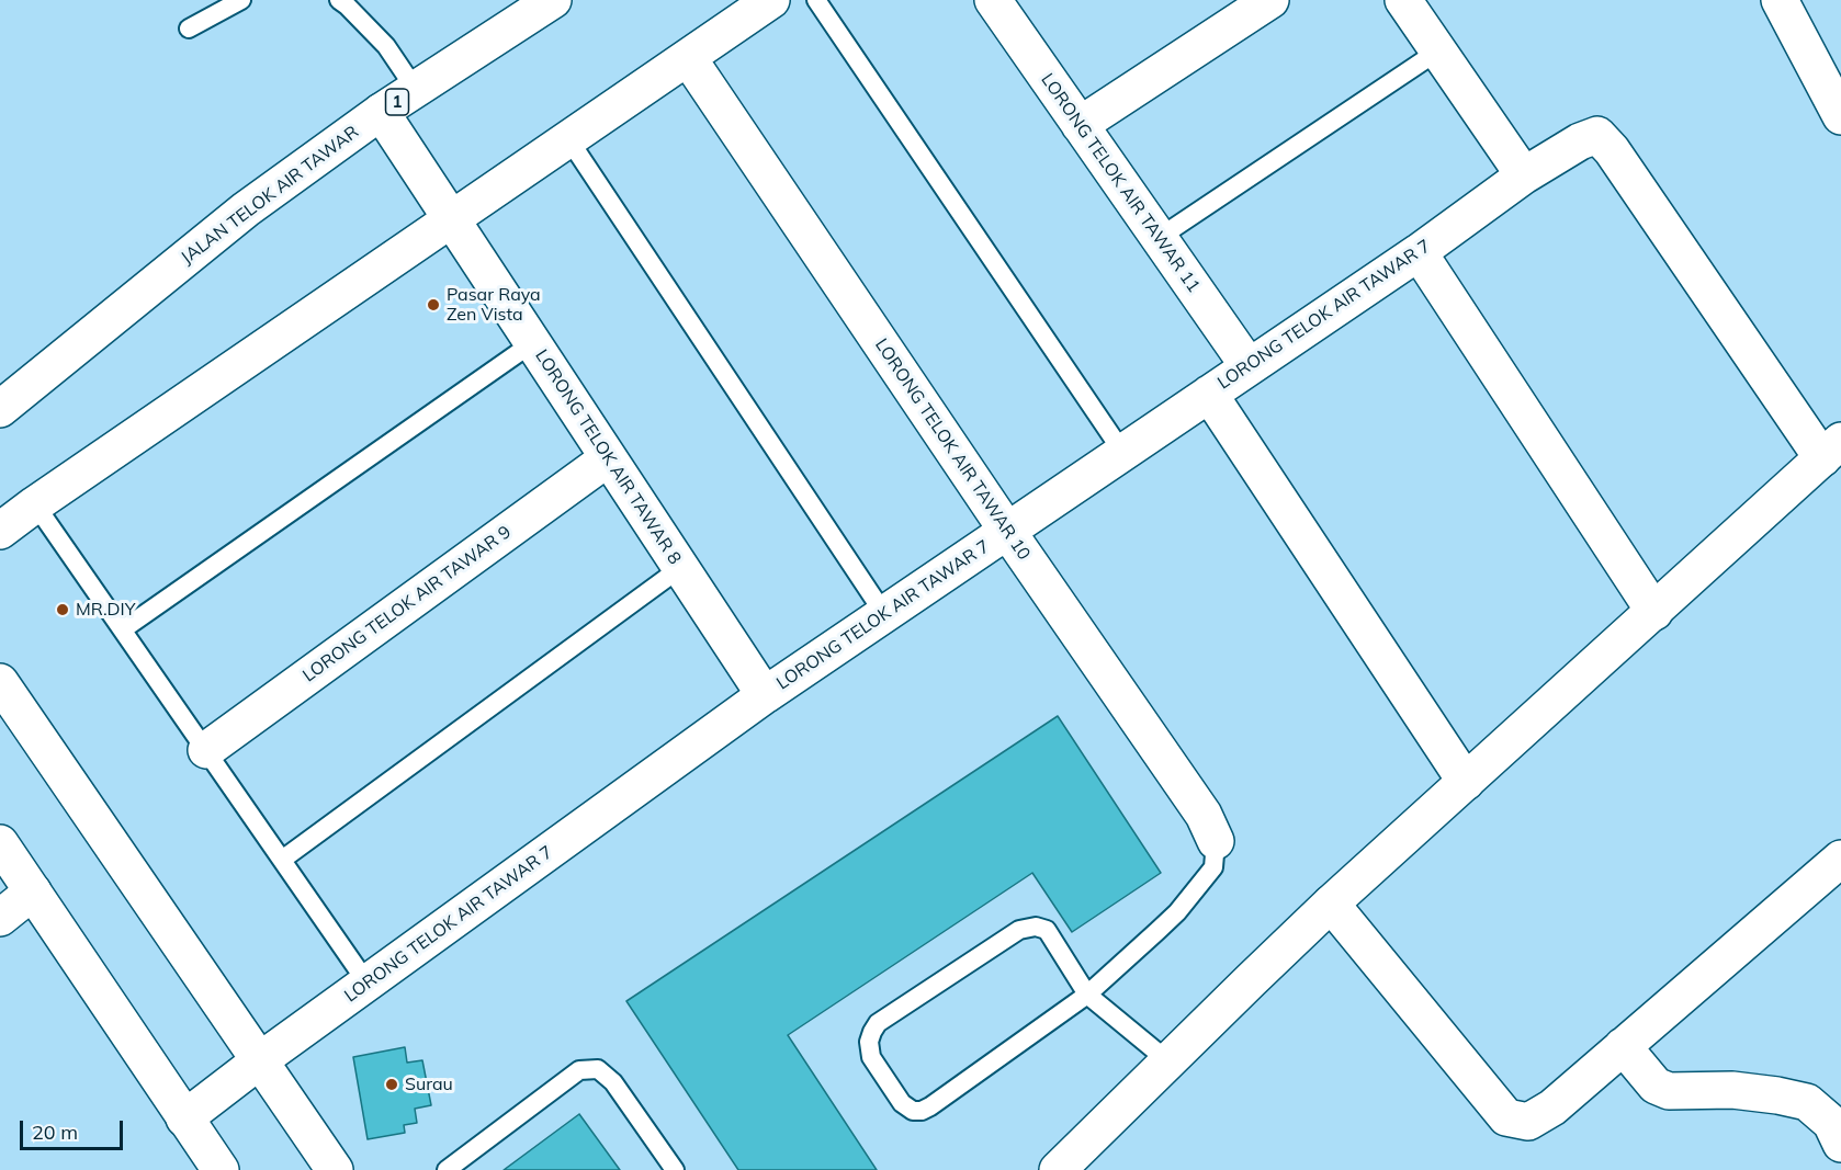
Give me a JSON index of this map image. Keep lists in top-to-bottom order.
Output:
{
  "streets": {
    "street": [
      "1",
      "LORONG TELOK AIR TAWAR 11",
      "JALAN TELOK AIR TAWAR",
      "LORONG TELOK AIR TAWAR 7",
      "LORONG TELOK AIR TAWAR 10",
      "LORONG TELOK AIR TAWAR 8",
      "LORONG TELOK AIR TAWAR 9"
    ]
  },
  "crossings": [
    ["LORONG TELOK AIR TAWAR 11", "LORONG TELOK AIR TAWAR 7"],
    ["JALAN TELOK AIR TAWAR", "LORONG TELOK AIR TAWAR 8"],
    ["LORONG TELOK AIR TAWAR 7", "LORONG TELOK AIR TAWAR 10"],
    ["LORONG TELOK AIR TAWAR 7", "LORONG TELOK AIR TAWAR 8"],
    ["LORONG TELOK AIR TAWAR 8", "LORONG TELOK AIR TAWAR 9"]
  ],
  "places": ["Pasar Raya Zen Vista", "MR.DIY", "Surau"],
  "scale_bar": "20 m"
}
